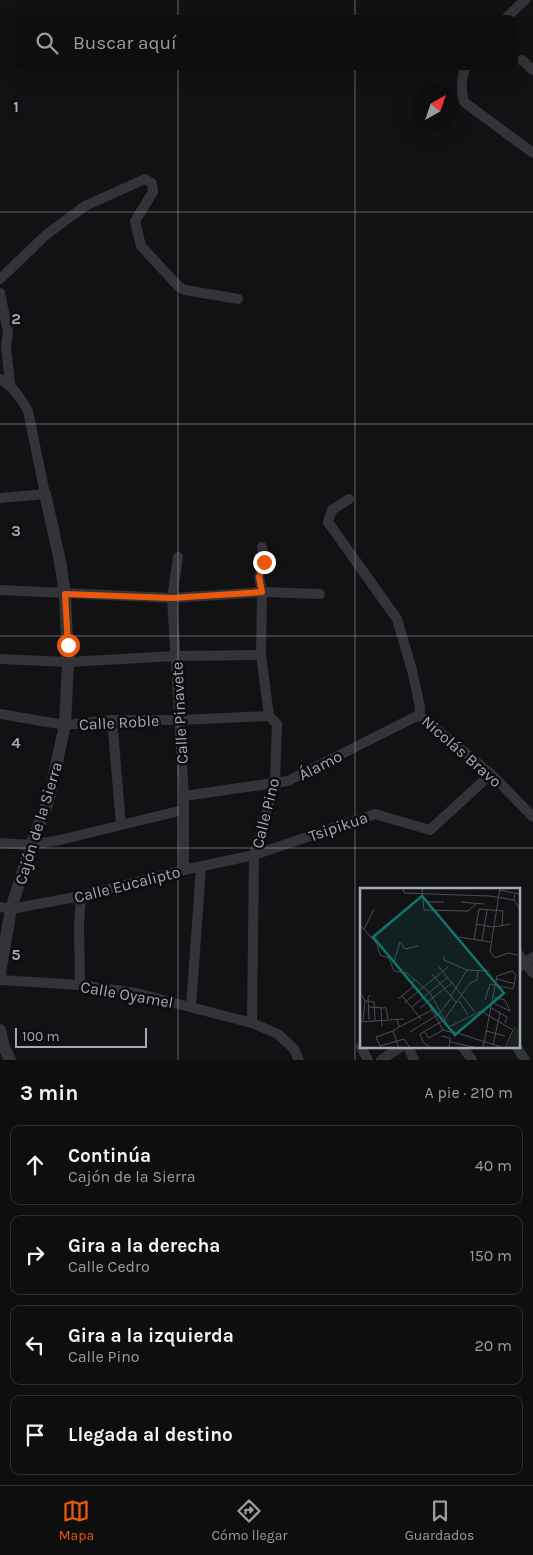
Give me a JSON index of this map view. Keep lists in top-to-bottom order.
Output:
{
  "streets": {
    "street": [
      "Calle Pinavete",
      "Calle Roble",
      "Nicolás Bravo",
      "Álamo",
      "Calle Pino",
      "Cajón de la Sierra",
      "Tsipikua",
      "Calle Eucalipto",
      "Calle Oyamel"
    ]
  },
  "crossings": [
    ["Calle Pinavete", "Calle Roble"],
    ["Calle Pinavete", "Álamo"],
    ["Calle Pinavete", "Calle Eucalipto"],
    ["Calle Roble", "Calle Pino"],
    ["Calle Roble", "Cajón de la Sierra"],
    ["Nicolás Bravo", "Álamo"],
    ["Nicolás Bravo", "Tsipikua"],
    ["Álamo", "Calle Pino"],
    ["Calle Pino", "Tsipikua"],
    ["Calle Pino", "Calle Eucalipto"],
    ["Calle Pino", "Calle Oyamel"],
    ["Cajón de la Sierra", "Calle Eucalipto"],
    ["Tsipikua", "Calle Eucalipto"]
  ],
  "scale_bar": "100 m",
  "north": "top right",
  "page": {
    "search": "Buscar aquí",
    "scale": "100 m",
    "heading": ["3 min", "A pie · 210 m"],
    "list": [
      ["Continúa", "Cajón de la Sierra", "40 m"],
      ["Gira a la derecha", "Calle Cedro", "150 m"],
      ["Gira a la izquierda", "Calle Pino", "20 m"],
      "Llegada al destino"
    ],
    "nav": ["Mapa", "Cómo llegar", "Guardados"]
  },
  "grid": {
    "rows": [
      "1",
      "2",
      "3",
      "4",
      "5"
    ]
  }
}
